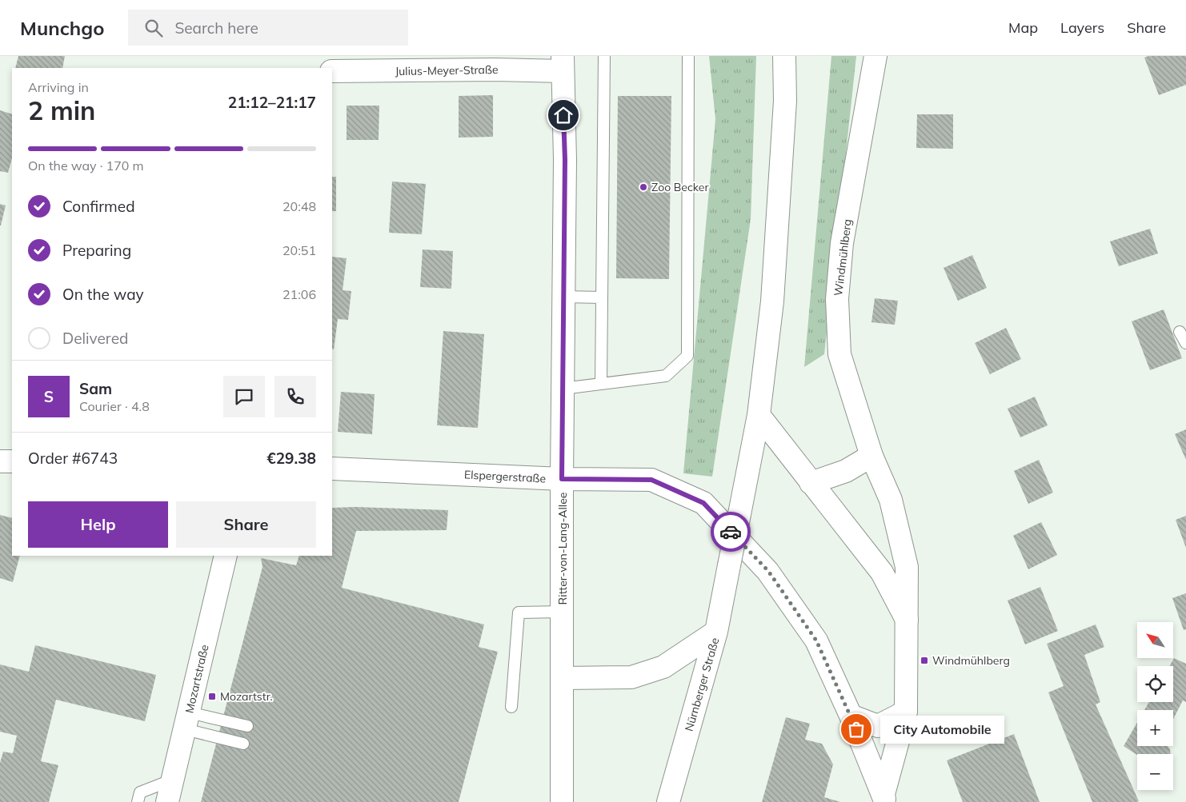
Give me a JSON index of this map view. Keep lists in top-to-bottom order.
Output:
{
  "streets": {
    "street": [
      "Julius-Meyer-Straße",
      "Windmühlberg",
      "Elspergerstraße",
      "Ritter-von-Lang-Allee",
      "Mozartstraße",
      "Nürnberger Straße"
    ]
  },
  "crossings": [
    ["Julius-Meyer-Straße", "Ritter-von-Lang-Allee"],
    ["Windmühlberg", "Elspergerstraße"],
    ["Elspergerstraße", "Ritter-von-Lang-Allee"]
  ],
  "places": {
    "other": ["Zoo Becker", "City Automobile"],
    "transit": ["Windmühlberg", "Mozartstr."]
  },
  "north": "top left",
  "page": {
    "header": "Munchgo",
    "search": "Search here",
    "nav": ["Map", "Layers", "Share"],
    "heading": ["2 min", "Arriving in", "21:12–21:17"],
    "panel": [
      "Sam",
      "Courier · 4.8",
      "Order #6743",
      "€29.38"
    ],
    "bar": "On the way · 170 m",
    "list": [
      ["Confirmed", "20:48"],
      ["Preparing", "20:51"],
      ["On the way", "21:06"],
      "Delivered"
    ],
    "round": "S",
    "buttons": ["Help", "Share"],
    "map_buttons": ["+", "−"],
    "bubble": "City Automobile"
  }
}
